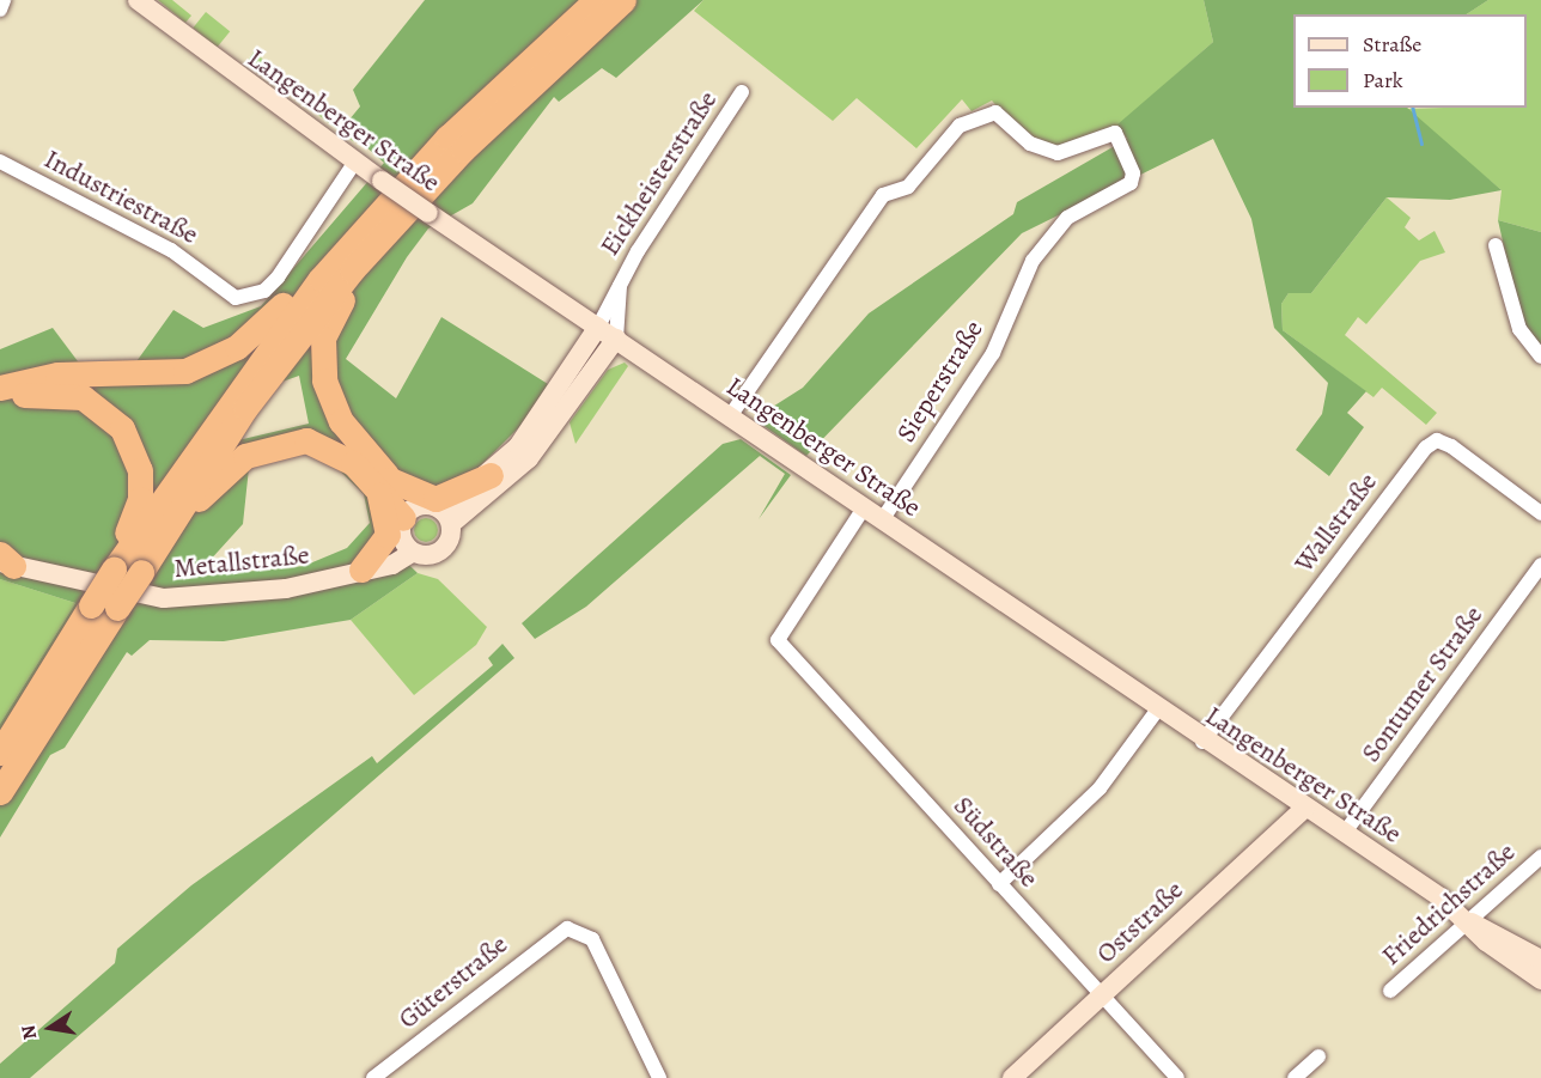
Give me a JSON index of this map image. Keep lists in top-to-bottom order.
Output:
{
  "streets": {
    "main road": ["Langenberger Straße", "Metallstraße", "Oststraße"],
    "street": [
      "Eickheisterstraße",
      "Industriestraße",
      "Sieperstraße",
      "Wallstraße",
      "Sontumer Straße",
      "Südstraße",
      "Friedrichstraße",
      "Güterstraße"
    ]
  },
  "crossings": [
    ["Langenberger Straße", "Eickheisterstraße"],
    ["Langenberger Straße", "Industriestraße"],
    ["Langenberger Straße", "Sieperstraße"],
    ["Langenberger Straße", "Wallstraße"],
    ["Langenberger Straße", "Sontumer Straße"],
    ["Langenberger Straße", "Südstraße"],
    ["Langenberger Straße", "Friedrichstraße"],
    ["Langenberger Straße", "Oststraße"],
    ["Südstraße", "Oststraße"]
  ],
  "legend": ["Straße", "Park"],
  "north": "left"
}
